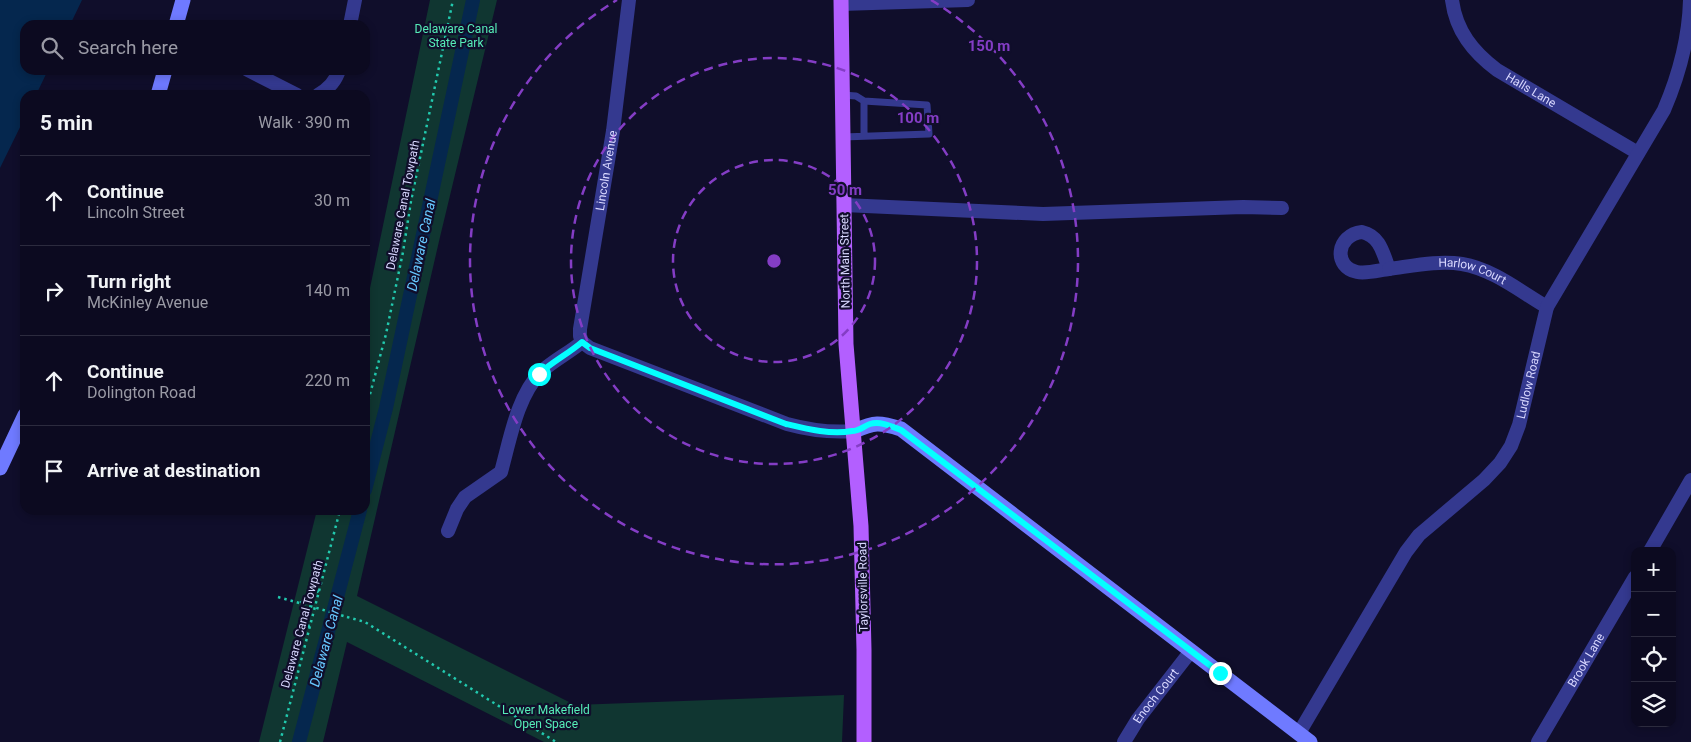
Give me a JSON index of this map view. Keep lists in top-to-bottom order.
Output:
{
  "streets": {
    "main road": ["North Main Street", "Taylorsville Road"],
    "street": [
      "Halls Lane",
      "Lincoln Avenue",
      "Harlow Court",
      "Ludlow Road",
      "Brook Lane",
      "Enoch Court"
    ],
    "path": ["Delaware Canal Towpath"]
  },
  "crossings": [
    ["Halls Lane", "Ludlow Road"],
    ["North Main Street", "Taylorsville Road"],
    ["Harlow Court", "Ludlow Road"]
  ],
  "water": ["Delaware Canal"],
  "parks": ["Delaware Canal State Park", "Lower Makefield Open Space"],
  "page": {
    "search": "Search here",
    "heading": ["5 min", "Walk · 390 m"],
    "list": [
      ["Continue", "Lincoln Street", "30 m"],
      ["Turn right", "McKinley Avenue", "140 m"],
      ["Continue", "Dolington Road", "220 m"],
      "Arrive at destination"
    ],
    "map_buttons": ["+", "−"]
  },
  "rings": ["150 m", "100 m", "50 m"]
}
